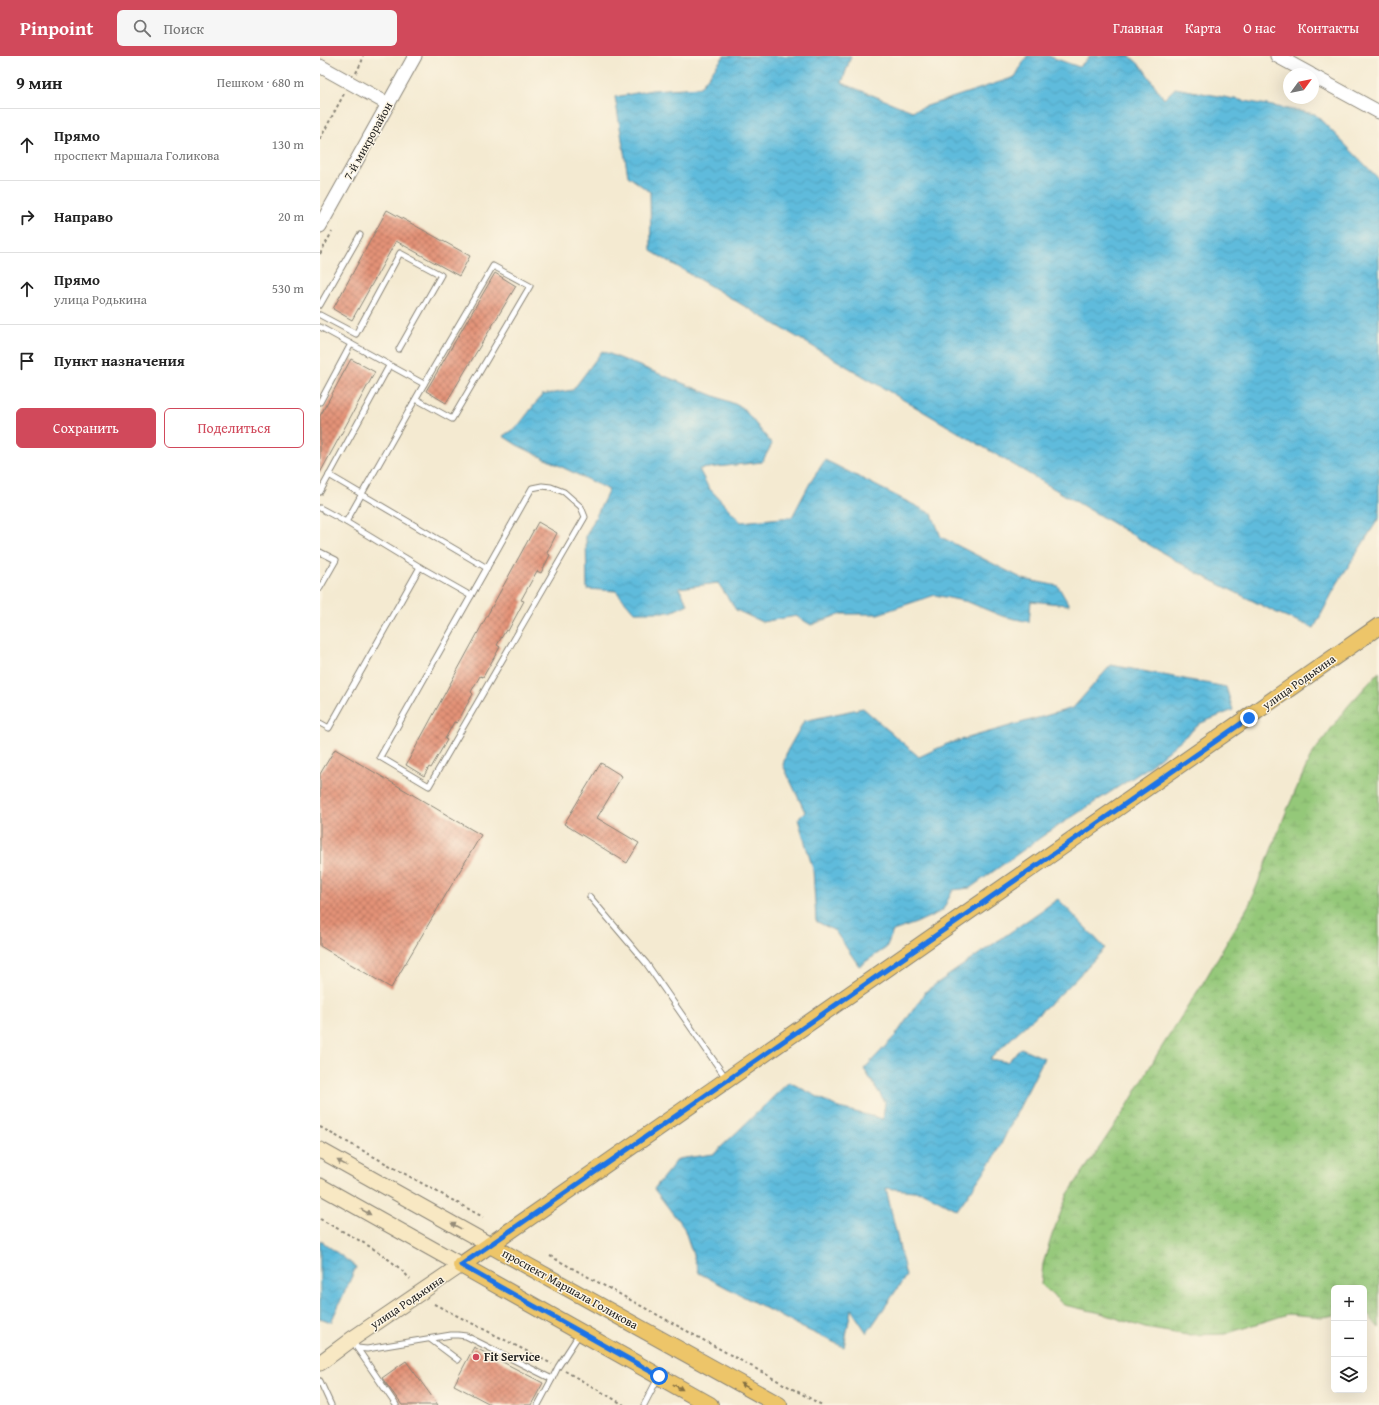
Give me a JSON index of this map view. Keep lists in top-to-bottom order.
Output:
{
  "streets": {
    "main road": ["улица Родькина", "проспект Маршала Голикова"],
    "street": ["7-й микрорайон"]
  },
  "crossings": [
    ["улица Родькина", "проспект Маршала Голикова"]
  ],
  "places": ["Fit Service"],
  "north": "top right",
  "page": {
    "header": "Pinpoint",
    "search": "Поиск",
    "nav": [
      "Главная",
      "Карта",
      "О нас",
      "Контакты"
    ],
    "heading": ["9 мин", "Пешком · 680 m"],
    "list": [
      ["Прямо", "проспект Маршала Голикова", "130 m"],
      ["Направо", "20 m"],
      ["Прямо", "улица Родькина", "530 m"],
      "Пункт назначения"
    ],
    "buttons": ["Сохранить", "Поделиться"],
    "map_buttons": ["+", "−"]
  }
}
